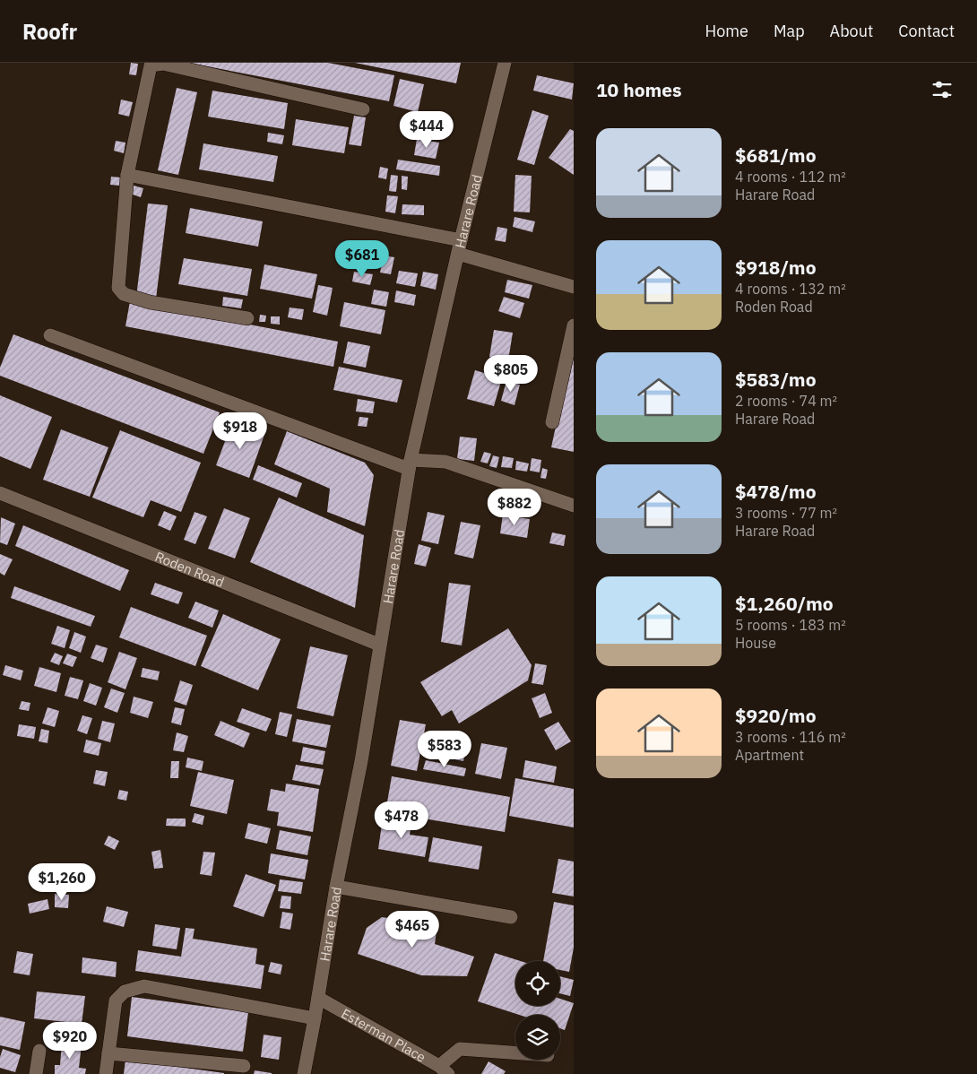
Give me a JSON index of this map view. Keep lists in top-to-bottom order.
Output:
{
  "streets": {
    "street": ["Harare Road", "Roden Road", "Esterman Place"]
  },
  "crossings": [
    ["Harare Road", "Roden Road"],
    ["Harare Road", "Esterman Place"]
  ],
  "page": {
    "header": "Roofr",
    "nav": [
      "Home",
      "Map",
      "About",
      "Contact"
    ],
    "heading": "10 homes",
    "price": [
      "$444",
      "$681",
      "$805",
      "$918",
      "$882",
      "$583",
      "$478",
      "$1,260",
      "$465",
      "$920"
    ],
    "list": [
      {
        "name": "$681/mo",
        "note": "4 rooms · 112 m² · Harare Road"
      },
      {
        "name": "$918/mo",
        "note": "4 rooms · 132 m² · Roden Road"
      },
      {
        "name": "$583/mo",
        "note": "2 rooms · 74 m² · Harare Road"
      },
      {
        "name": "$478/mo",
        "note": "3 rooms · 77 m² · Harare Road"
      },
      {
        "name": "$1,260/mo",
        "note": "5 rooms · 183 m² · House"
      },
      {
        "name": "$920/mo",
        "note": "3 rooms · 116 m² · Apartment"
      }
    ]
  }
}
